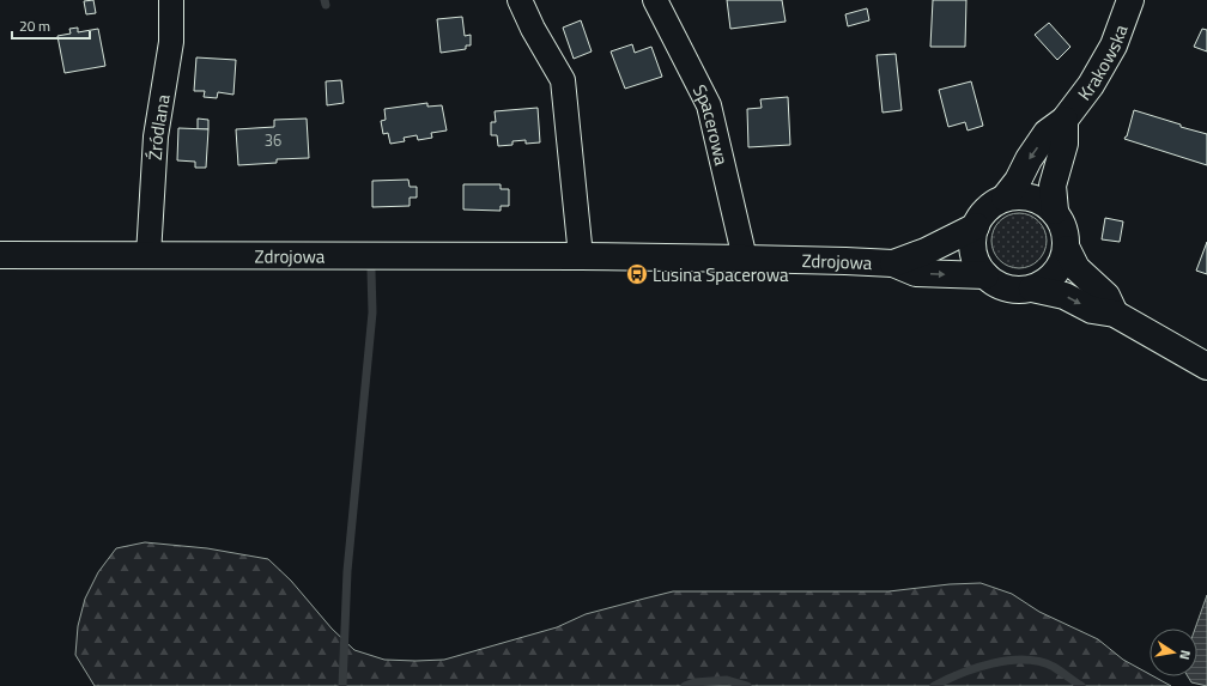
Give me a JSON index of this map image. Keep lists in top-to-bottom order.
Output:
{
  "streets": {
    "street": [
      "Krakowska",
      "Spacerowa",
      "Źródlana",
      "Zdrojowa"
    ]
  },
  "crossings": [
    ["Krakowska", "Zdrojowa"],
    ["Spacerowa", "Zdrojowa"],
    ["Źródlana", "Zdrojowa"]
  ],
  "places": {
    "bus stop": ["Lusina Spacerowa"]
  },
  "house_numbers": ["36"],
  "scale_bar": "20 m",
  "north": "right"
}
